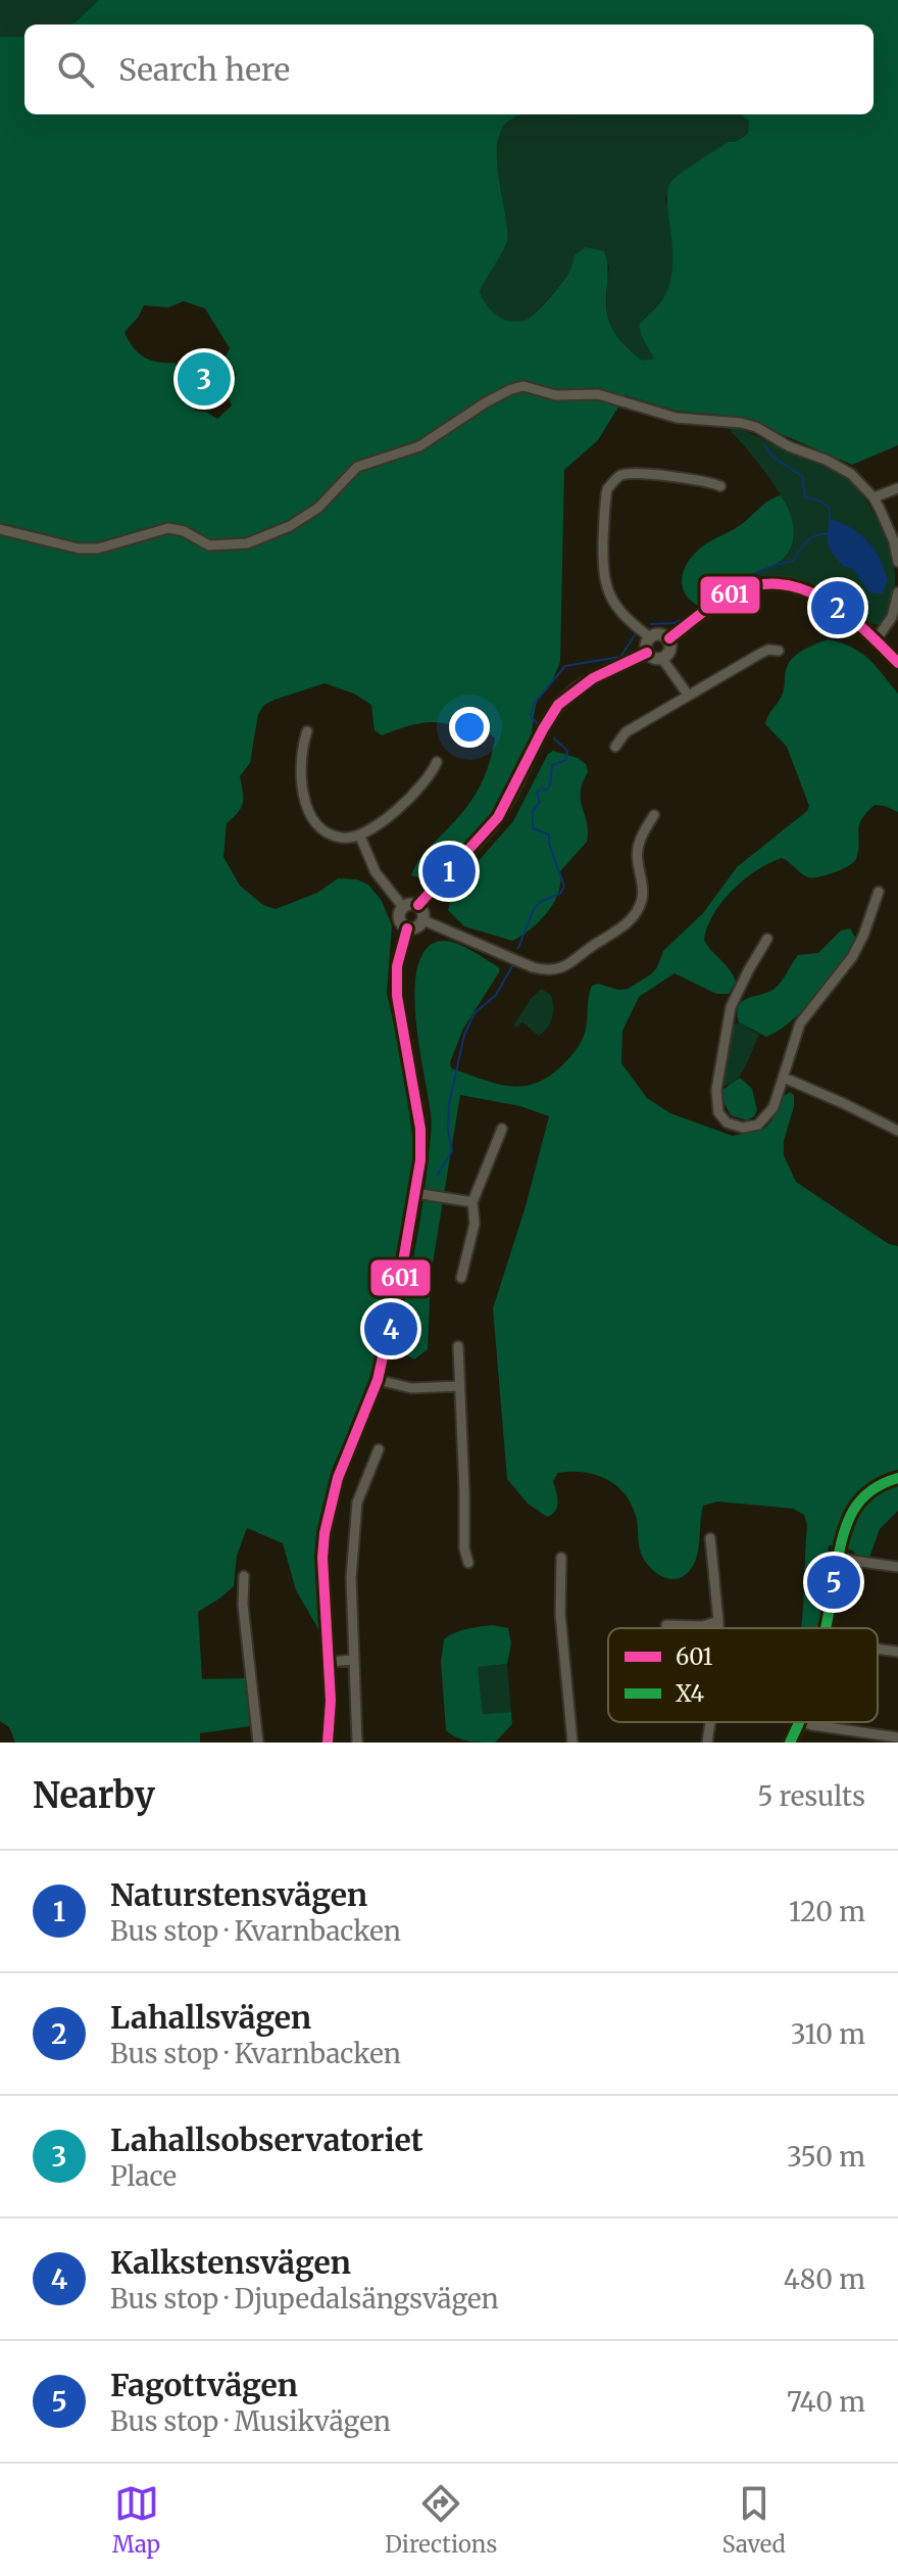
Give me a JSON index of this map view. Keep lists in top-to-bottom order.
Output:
{
  "lines": ["transit line 601", "transit line X4"],
  "legend": ["601", "X4"],
  "page": {
    "search": "Search here",
    "pins": [
      "3",
      "2",
      "1",
      "4",
      "5"
    ],
    "heading": ["Nearby", "5 results"],
    "list": [
      {
        "mark": "1",
        "name": "Naturstensvägen",
        "note": "Bus stop · Kvarnbacken",
        "value": "120 m"
      },
      {
        "mark": "2",
        "name": "Lahallsvägen",
        "note": "Bus stop · Kvarnbacken",
        "value": "310 m"
      },
      {
        "mark": "3",
        "name": "Lahallsobservatoriet",
        "note": "Place",
        "value": "350 m"
      },
      {
        "mark": "4",
        "name": "Kalkstensvägen",
        "note": "Bus stop · Djupedalsängsvägen",
        "value": "480 m"
      },
      {
        "mark": "5",
        "name": "Fagottvägen",
        "note": "Bus stop · Musikvägen",
        "value": "740 m"
      }
    ],
    "nav": ["Map", "Directions", "Saved"]
  }
}
